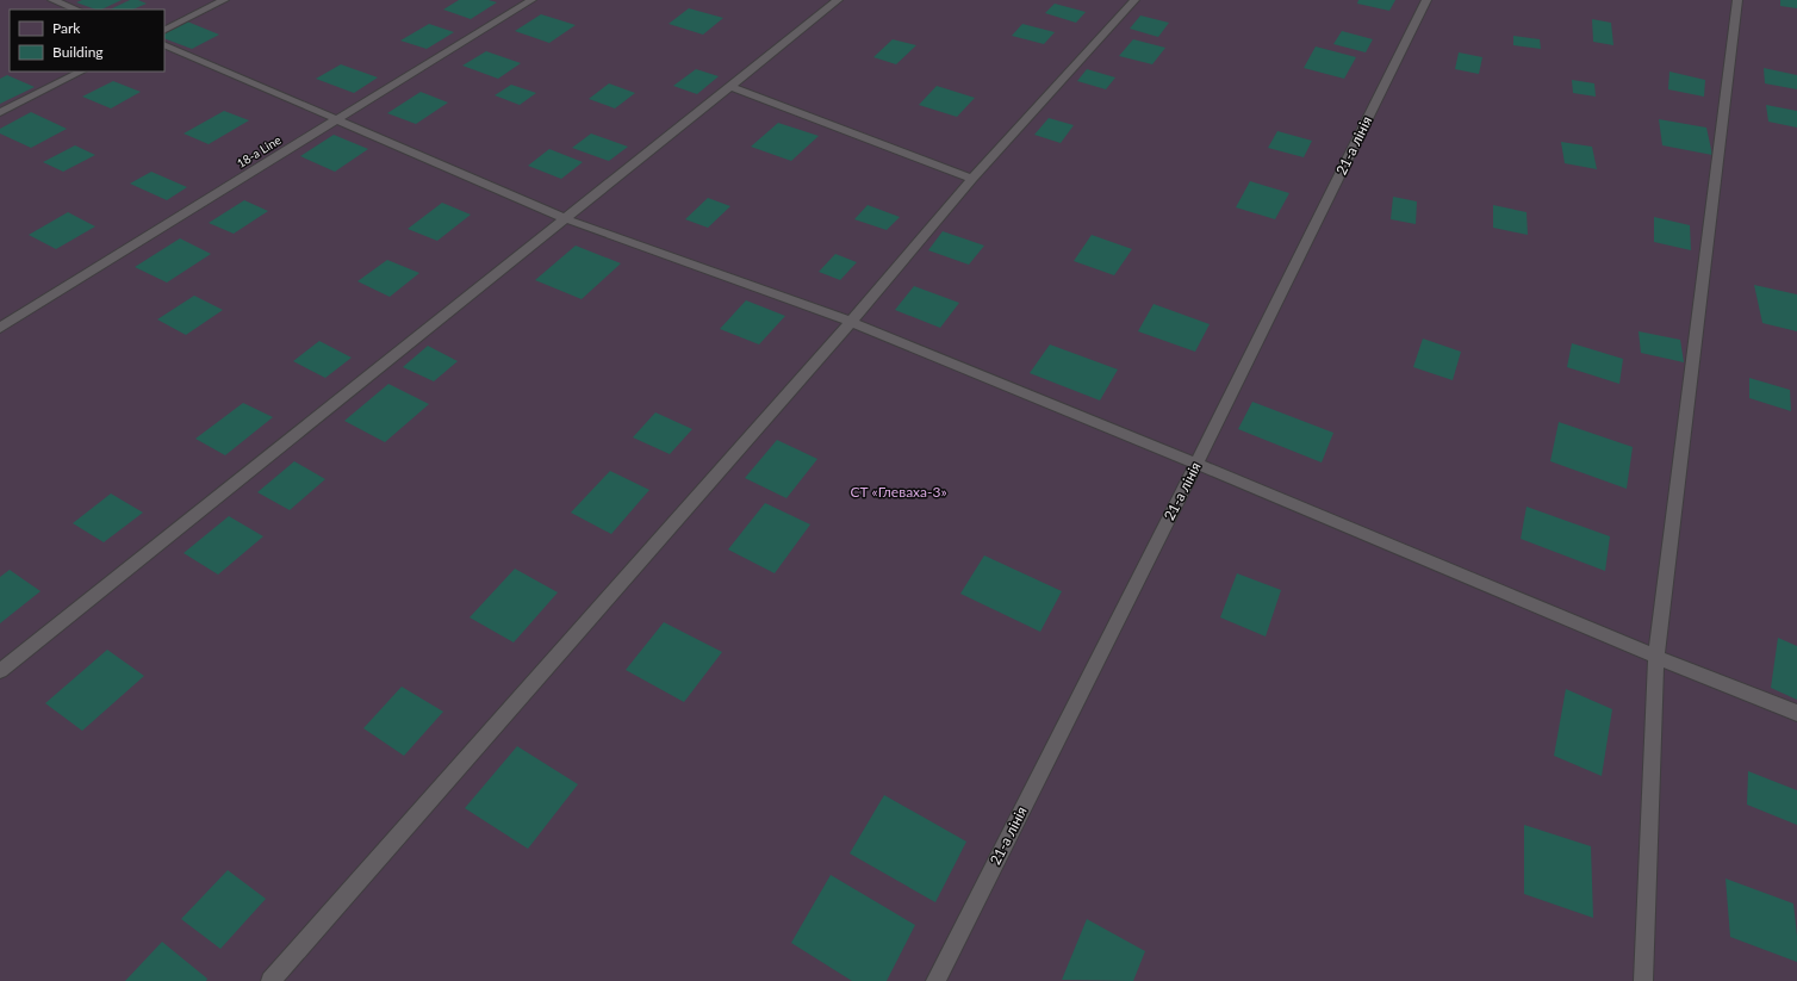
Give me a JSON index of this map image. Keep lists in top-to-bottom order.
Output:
{
  "streets": {
    "lane": ["21-а лінія", "18-a Line"]
  },
  "parks": ["СТ «Глеваха-3»"],
  "legend": ["Park", "Building"]
}
